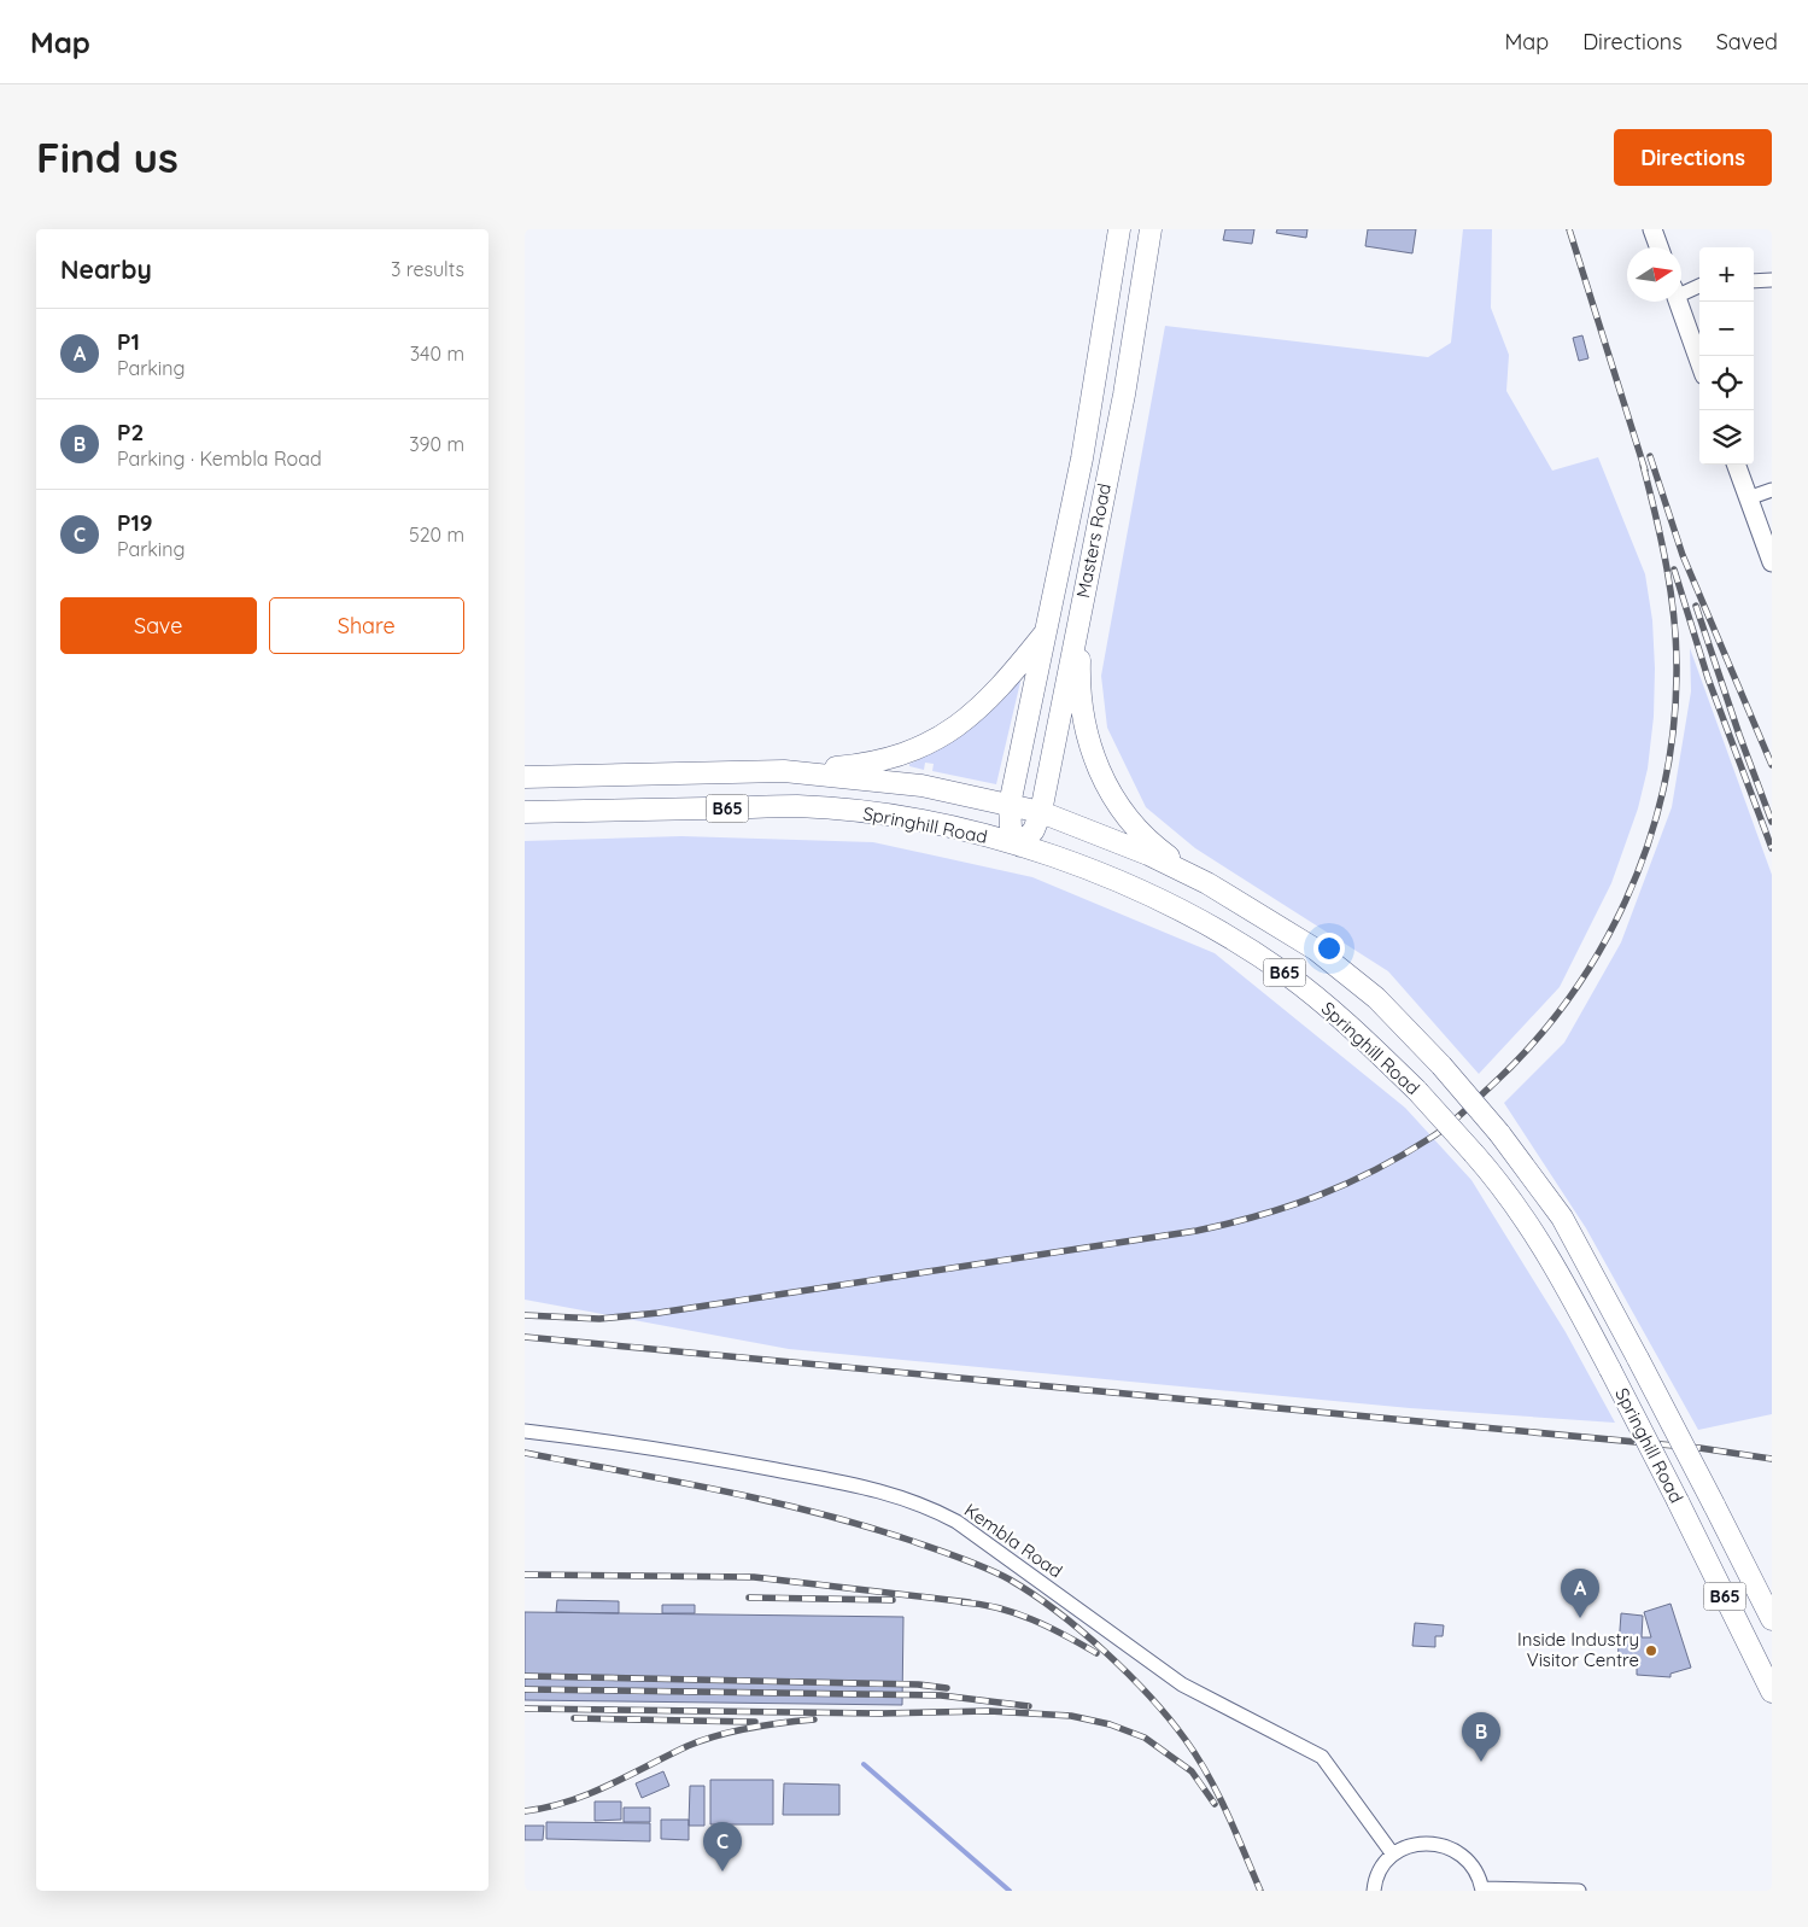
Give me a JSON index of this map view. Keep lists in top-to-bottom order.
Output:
{
  "streets": {
    "main road": ["Masters Road", "B65", "Springhill Road"],
    "street": ["Kembla Road"]
  },
  "crossings": [
    ["Masters Road", "Springhill Road"]
  ],
  "places": ["Inside Industry Visitor Centre"],
  "north": "right",
  "page": {
    "header": "Map",
    "nav": ["Map", "Directions", "Saved"],
    "buttons": [
      "Directions",
      ["Save", "Share"]
    ],
    "title": "Find us",
    "heading": ["Nearby", "3 results"],
    "map_buttons": ["+", "−"],
    "list": [
      {
        "mark": "A",
        "name": "P1",
        "note": "Parking",
        "value": "340 m"
      },
      {
        "mark": "B",
        "name": "P2",
        "note": "Parking · Kembla Road",
        "value": "390 m"
      },
      {
        "mark": "C",
        "name": "P19",
        "note": "Parking",
        "value": "520 m"
      }
    ],
    "pins": ["A", "B", "C"]
  }
}
